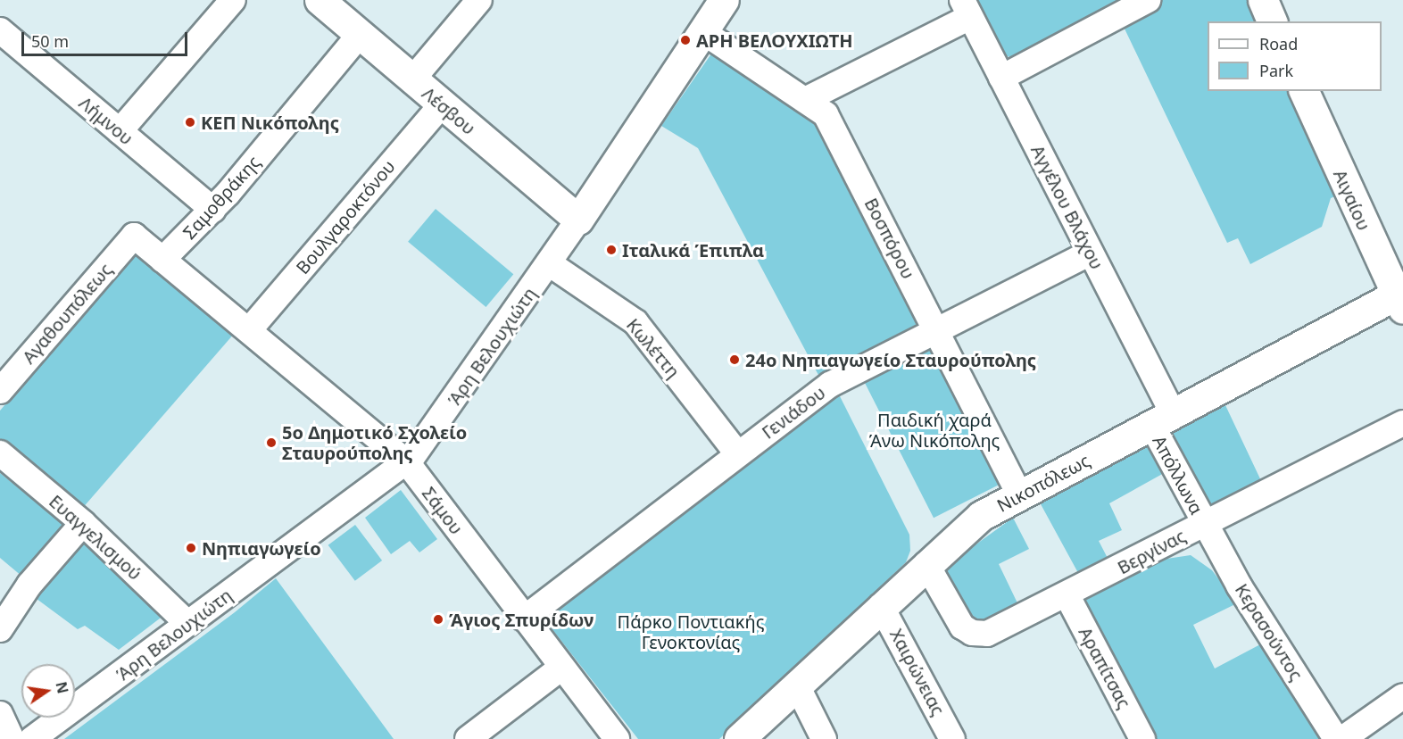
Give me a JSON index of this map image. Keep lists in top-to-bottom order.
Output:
{
  "streets": {
    "street": [
      "Λέσβου",
      "Λήμνου",
      "Σαμοθράκης",
      "Αιγαίου",
      "Αγγέλου Βλάχου",
      "Βουλγαροκτόνου",
      "Βοσπόρου",
      "Αγαθουπόλεως",
      "Άρη Βελουχιώτη",
      "Κωλέττη",
      "Γενιάδου",
      "Απόλλωνα",
      "Νικοπόλεως",
      "Σάμου",
      "Ευαγγελισμού",
      "Βεργίνας",
      "Κερασούντος",
      "Αραπίτσας",
      "Χαιρώνειας"
    ]
  },
  "crossings": [
    ["Λέσβου", "Σαμοθράκης"],
    ["Λέσβου", "Βουλγαροκτόνου"],
    ["Λέσβου", "Άρη Βελουχιώτη"],
    ["Λήμνου", "Σαμοθράκης"],
    ["Σαμοθράκης", "Σάμου"],
    ["Αιγαίου", "Νικοπόλεως"],
    ["Αγγέλου Βλάχου", "Γενιάδου"],
    ["Αγγέλου Βλάχου", "Απόλλωνα"],
    ["Αγγέλου Βλάχου", "Νικοπόλεως"],
    ["Βουλγαροκτόνου", "Σάμου"],
    ["Βοσπόρου", "Άρη Βελουχιώτη"],
    ["Βοσπόρου", "Γενιάδου"],
    ["Βοσπόρου", "Νικοπόλεως"],
    ["Αγαθουπόλεως", "Σάμου"],
    ["Άρη Βελουχιώτη", "Κωλέττη"],
    ["Άρη Βελουχιώτη", "Σάμου"],
    ["Άρη Βελουχιώτη", "Ευαγγελισμού"],
    ["Κωλέττη", "Γενιάδου"],
    ["Γενιάδου", "Σάμου"],
    ["Απόλλωνα", "Νικοπόλεως"],
    ["Απόλλωνα", "Βεργίνας"],
    ["Απόλλωνα", "Κερασούντος"],
    ["Νικοπόλεως", "Βεργίνας"],
    ["Νικοπόλεως", "Χαιρώνειας"],
    ["Βεργίνας", "Κερασούντος"],
    ["Βεργίνας", "Αραπίτσας"]
  ],
  "parks": ["Παιδική χαρά Άνω Νικόπολης", "Πάρκο Ποντιακής Γενοκτονίας"],
  "places": [
    "ΑΡΗ ΒΕΛΟΥΧΙΩΤΗ",
    "ΚΕΠ Νικόπολης",
    "Ιταλικά Έπιπλα",
    "24ο Νηπιαγωγείο Σταυρούπολης",
    "5ο Δημοτικό Σχολείο Σταυρούπολης",
    "Νηπιαγωγείο",
    "Άγιος Σπυρίδων"
  ],
  "legend": ["Road", "Park"],
  "scale_bar": "50 m",
  "north": "right"
}
